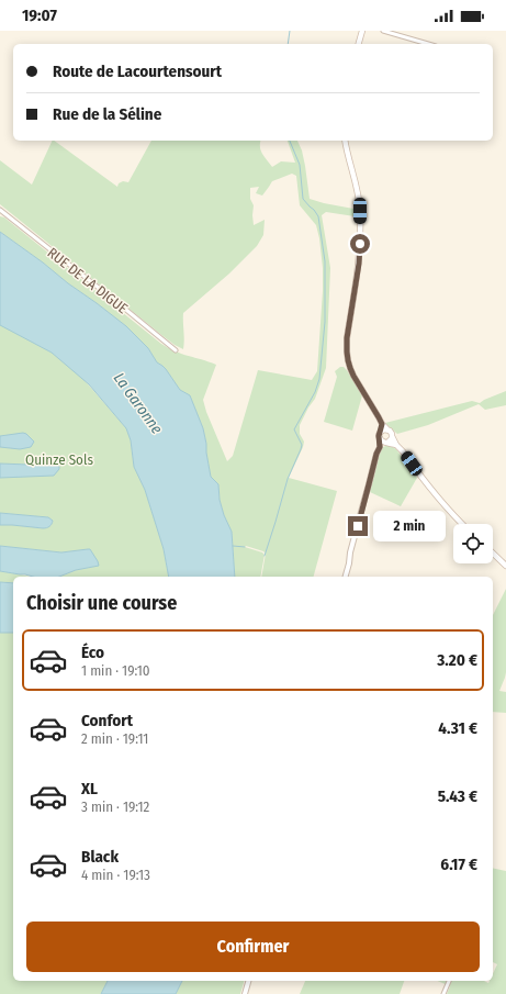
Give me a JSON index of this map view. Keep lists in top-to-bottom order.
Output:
{
  "streets": {
    "street": ["RUE DE LA DIGUE"]
  },
  "water": ["La Garonne"],
  "parks": ["Quinze Sols"],
  "page": {
    "status": "19:07",
    "banner": ["Route de Lacourtensourt", "Rue de la Séline"],
    "bubble": "2 min",
    "heading": "Choisir une course",
    "list": [
      {
        "name": "Éco",
        "note": "1 min · 19:10",
        "value": "3.20 €"
      },
      {
        "name": "Confort",
        "note": "2 min · 19:11",
        "value": "4.31 €"
      },
      {
        "name": "XL",
        "note": "3 min · 19:12",
        "value": "5.43 €"
      },
      {
        "name": "Black",
        "note": "4 min · 19:13",
        "value": "6.17 €"
      }
    ],
    "buttons": "Confirmer"
  }
}
